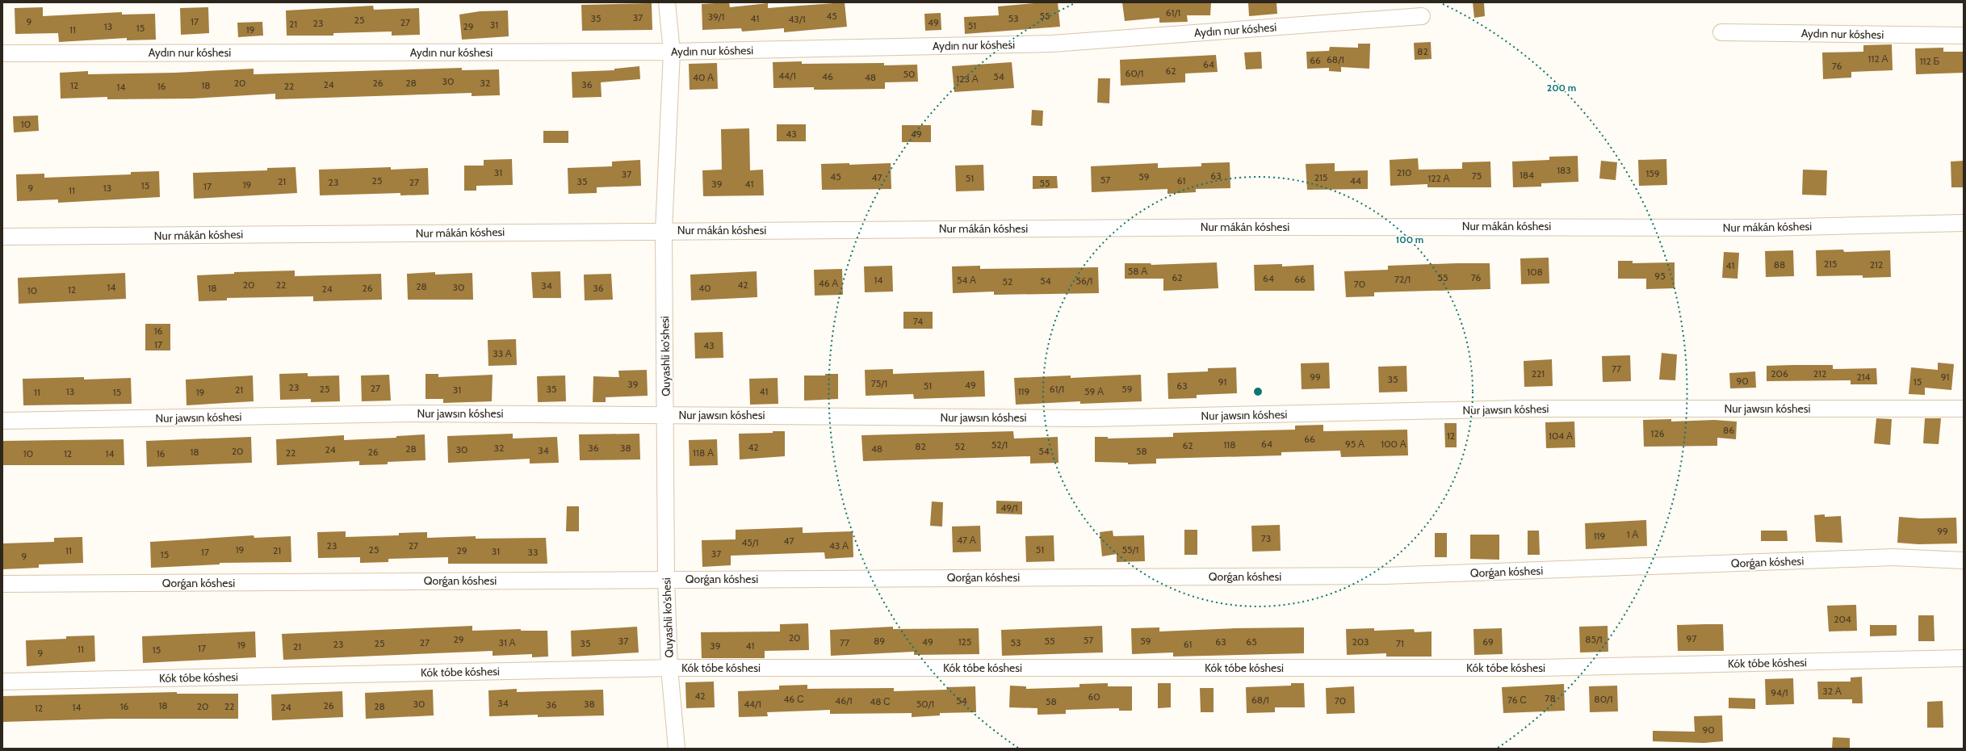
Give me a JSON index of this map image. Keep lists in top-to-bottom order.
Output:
{
  "streets": {
    "street": [
      "Aydın nur kóshesi",
      "Nur mákán kóshesi",
      "Quyashli ko'shesi",
      "Nur jawsın kóshesi",
      "Qorǵan kóshesi",
      "Kók tóbe kóshesi"
    ]
  },
  "crossings": [
    ["Aydın nur kóshesi", "Quyashli ko'shesi"],
    ["Nur mákán kóshesi", "Quyashli ko'shesi"],
    ["Quyashli ko'shesi", "Nur jawsın kóshesi"],
    ["Quyashli ko'shesi", "Qorǵan kóshesi"],
    ["Quyashli ko'shesi", "Kók tóbe kóshesi"]
  ],
  "house_numbers": [
    "61/1",
    "45",
    "55",
    "39/1",
    "37",
    "35",
    "41",
    "53",
    "43/1",
    "25",
    "9",
    "17",
    "27",
    "49",
    "23",
    "21",
    "31",
    "51",
    "13",
    "29",
    "15",
    "11",
    "19",
    "82",
    "112 А",
    "68/1",
    "66",
    "112 Б",
    "64",
    "76",
    "62",
    "60/1",
    "50",
    "44/1",
    "46",
    "54",
    "40 А",
    "48",
    "123 А",
    "30",
    "20",
    "26",
    "28",
    "32",
    "24",
    "36",
    "12",
    "18",
    "16",
    "22",
    "14",
    "10",
    "43",
    "49",
    "183",
    "31",
    "210",
    "159",
    "37",
    "184",
    "63",
    "75",
    "45",
    "59",
    "47",
    "215",
    "51",
    "122 А",
    "57",
    "25",
    "61",
    "44",
    "21",
    "35",
    "23",
    "27",
    "55",
    "39",
    "41",
    "19",
    "15",
    "17",
    "9",
    "13",
    "11",
    "215",
    "88",
    "212",
    "41",
    "58 А",
    "108",
    "95",
    "62",
    "55",
    "76",
    "64",
    "66",
    "72/1",
    "14",
    "54 А",
    "54",
    "56/1",
    "52",
    "46 А",
    "70",
    "20",
    "22",
    "42",
    "34",
    "28",
    "14",
    "30",
    "18",
    "26",
    "36",
    "40",
    "24",
    "12",
    "10",
    "74",
    "16",
    "17",
    "43",
    "33 А",
    "77",
    "221",
    "206",
    "212",
    "99",
    "214",
    "91",
    "35",
    "90",
    "91",
    "15",
    "75/1",
    "39",
    "49",
    "51",
    "63",
    "23",
    "27",
    "25",
    "35",
    "61/1",
    "59",
    "21",
    "31",
    "13",
    "41",
    "119",
    "59 А",
    "11",
    "15",
    "19",
    "86",
    "126",
    "12",
    "104 А",
    "66",
    "64",
    "95 А",
    "100 А",
    "52/1",
    "118",
    "62",
    "82",
    "52",
    "42",
    "32",
    "36",
    "38",
    "28",
    "48",
    "24",
    "30",
    "34",
    "20",
    "54",
    "58",
    "18",
    "26",
    "22",
    "118 А",
    "10",
    "12",
    "14",
    "16",
    "49/1",
    "99",
    "1 А",
    "119",
    "73",
    "47 А",
    "47",
    "45/1",
    "23",
    "27",
    "43 А",
    "19",
    "25",
    "51",
    "55/1",
    "11",
    "21",
    "29",
    "31",
    "17",
    "33",
    "37",
    "15",
    "9",
    "204",
    "20",
    "97",
    "29",
    "85/1",
    "57",
    "37",
    "89",
    "55",
    "59",
    "49",
    "125",
    "63",
    "65",
    "203",
    "69",
    "27",
    "31 А",
    "77",
    "53",
    "25",
    "35",
    "71",
    "23",
    "61",
    "19",
    "39",
    "41",
    "21",
    "17",
    "11",
    "15",
    "9",
    "32 А",
    "94/1",
    "42",
    "60",
    "78",
    "46 С",
    "80/1",
    "68/1",
    "76 С",
    "46/1",
    "54",
    "70",
    "48 С",
    "58",
    "34",
    "30",
    "38",
    "44/1",
    "50/1",
    "36",
    "18",
    "26",
    "16",
    "20",
    "22",
    "28",
    "14",
    "24",
    "12",
    "90"
  ],
  "rings": ["200 m", "100 m"]
}
